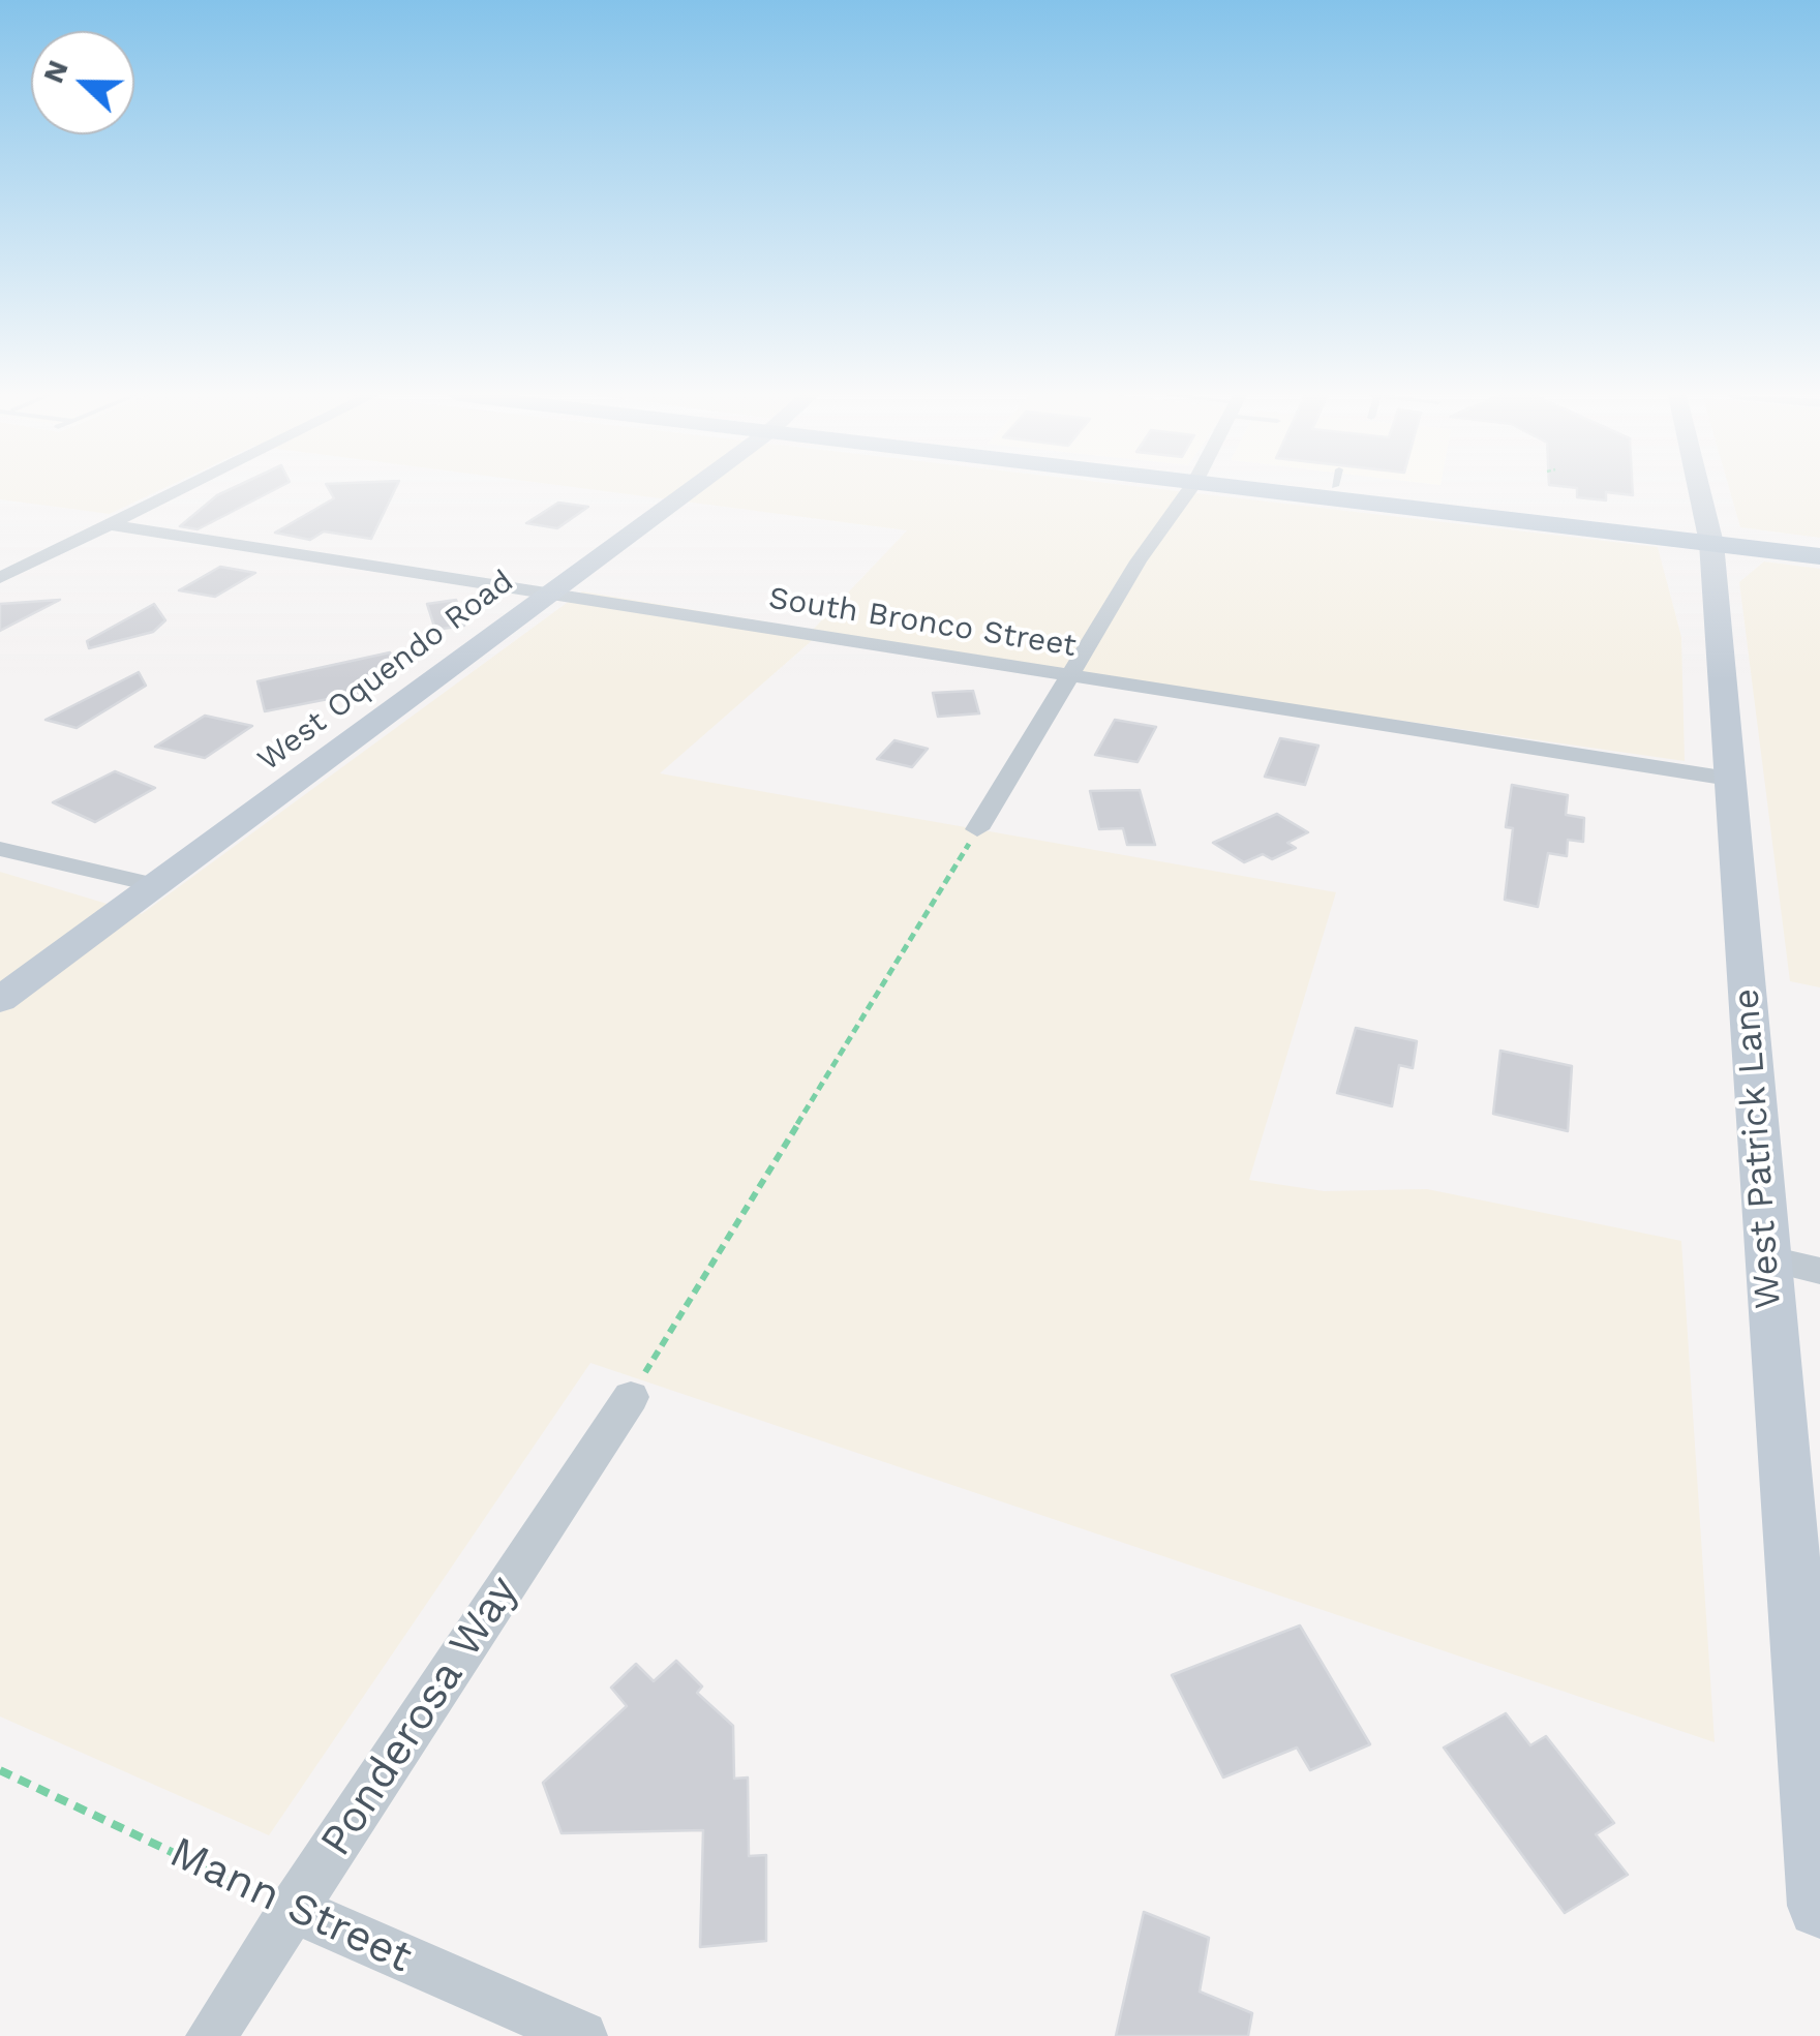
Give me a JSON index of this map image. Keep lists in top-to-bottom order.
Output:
{
  "streets": {
    "street": [
      "South Bronco Street",
      "West Oquendo Road",
      "West Patrick Lane",
      "Ponderosa Way",
      "Mann Street"
    ]
  },
  "crossings": [
    ["South Bronco Street", "West Oquendo Road"],
    ["South Bronco Street", "West Patrick Lane"],
    ["Ponderosa Way", "Mann Street"]
  ],
  "north": "left"
}
